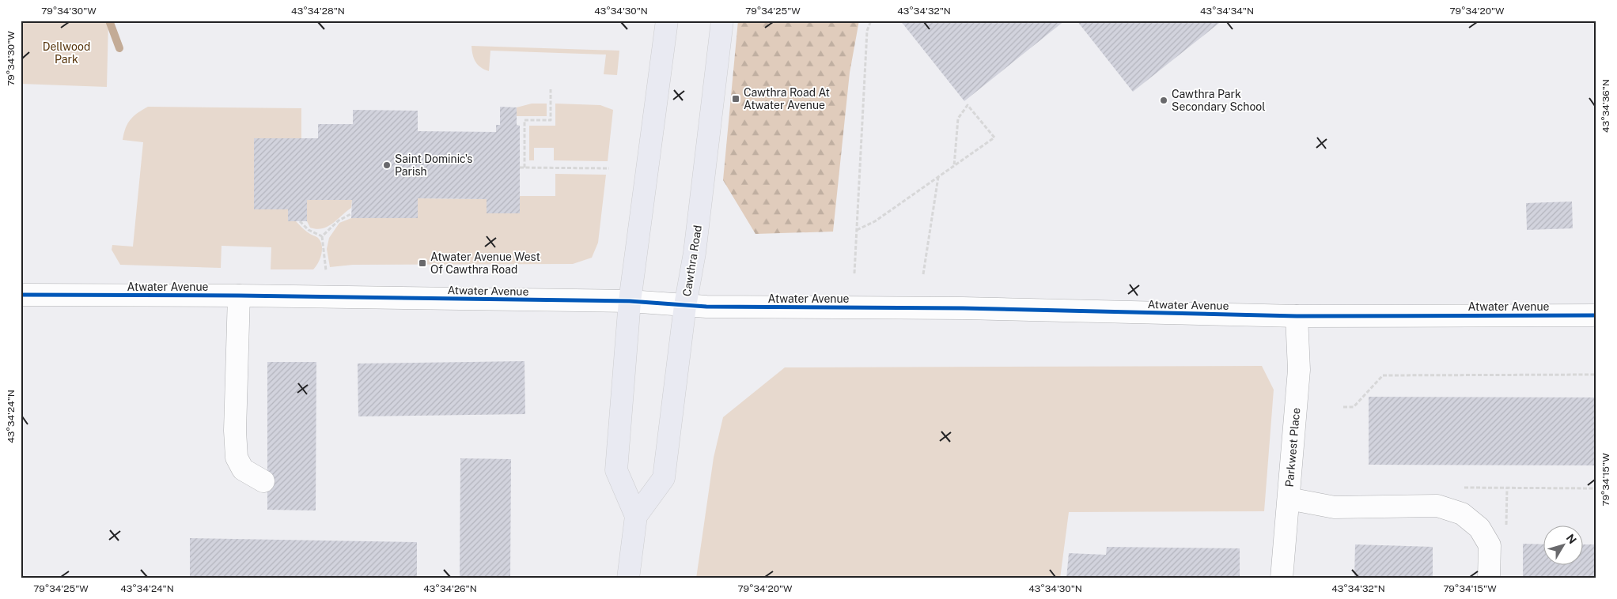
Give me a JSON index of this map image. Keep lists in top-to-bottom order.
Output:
{
  "streets": {
    "main road": ["Cawthra Road"],
    "street": ["Atwater Avenue", "Parkwest Place"]
  },
  "crossings": [
    ["Cawthra Road", "Atwater Avenue"],
    ["Atwater Avenue", "Parkwest Place"]
  ],
  "parks": ["Dellwood Park"],
  "places": {
    "transit": ["Cawthra Road At Atwater Avenue", "Atwater Avenue West Of Cawthra Road"],
    "other": ["Cawthra Park Secondary School", "Saint Dominic's Parish"]
  },
  "north": "top right",
  "coordinates": [
    "79°34'30\"W",
    "43°34'28\"N",
    "43°34'30\"N",
    "79°34'25\"W",
    "43°34'32\"N",
    "43°34'34\"N",
    "79°34'20\"W",
    "43°34'36\"N",
    "43°34'24\"N",
    "79°34'15\"W",
    "43°34'26\"N"
  ]
}
